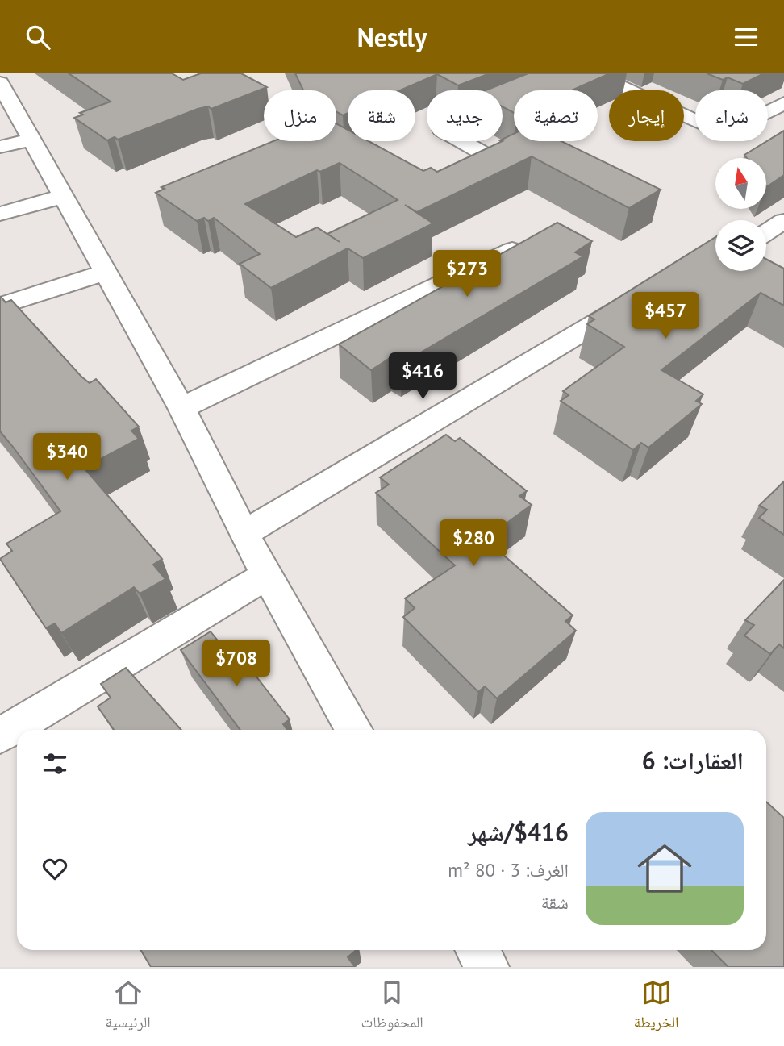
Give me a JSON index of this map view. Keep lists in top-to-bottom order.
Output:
{
  "north": "top",
  "page": {
    "header": "Nestly",
    "chip": [
      "شراء",
      "إيجار",
      "تصفية",
      "جديد",
      "شقة",
      "منزل"
    ],
    "price": [
      "$273",
      "$457",
      "$416",
      "$340",
      "$280",
      "$708"
    ],
    "heading": "العقارات: 6",
    "list": [
      {
        "name": "$416/شهر",
        "note": "الغرف: 3 · 80 m² · شقة"
      }
    ],
    "tabs": ["الخريطة", "المحفوظات", "الرئيسية"]
  }
}
